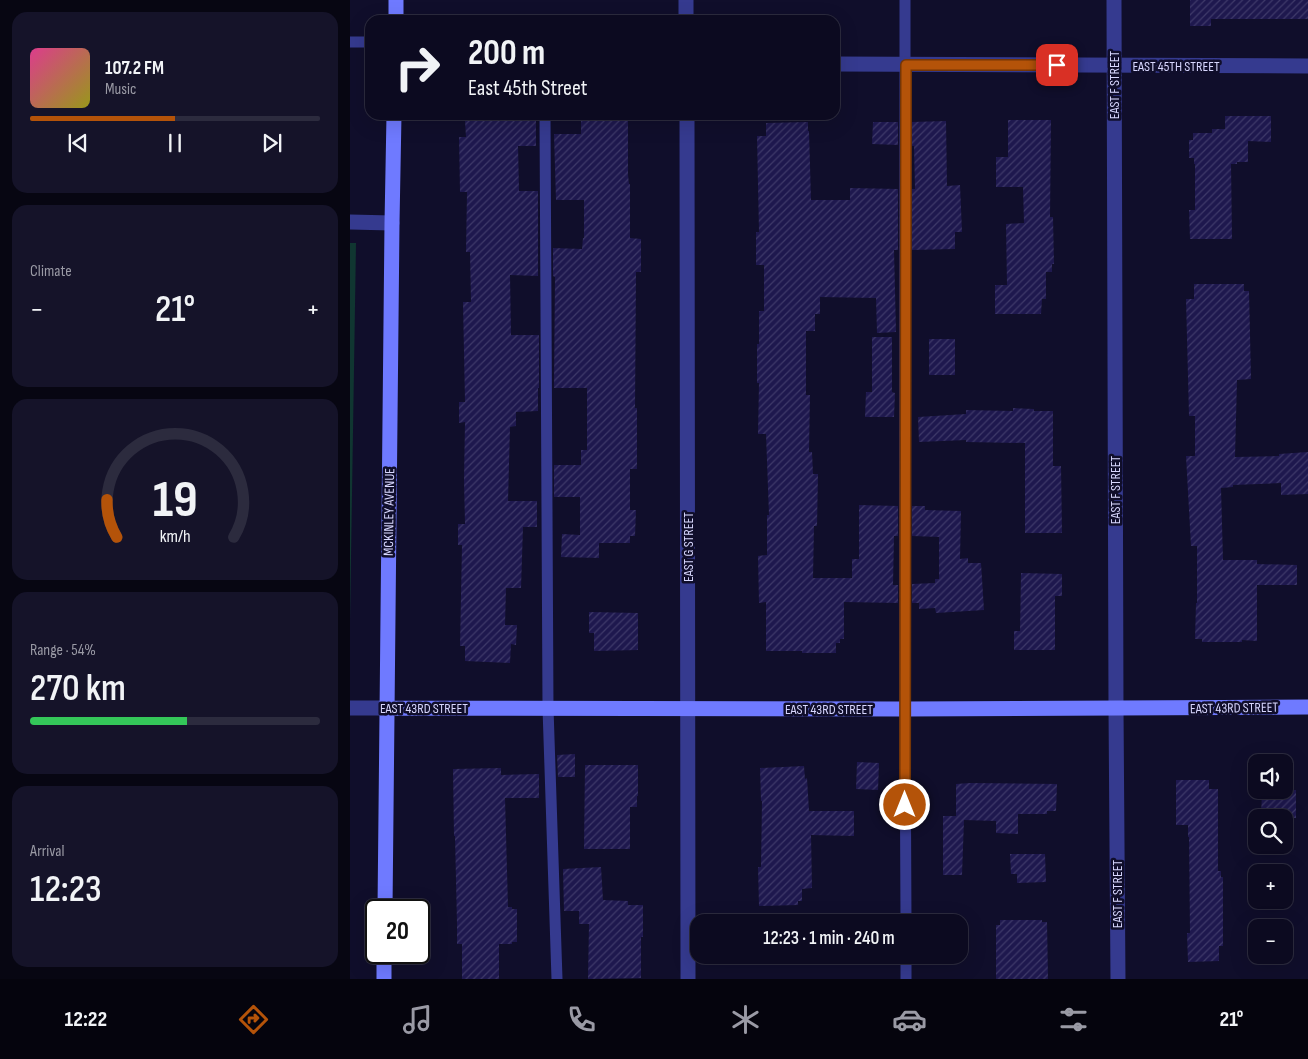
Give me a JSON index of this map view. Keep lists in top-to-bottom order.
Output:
{
  "streets": {
    "street": [
      "EAST 45TH STREET",
      "EAST F STREET",
      "MCKINLEY AVENUE",
      "EAST G STREET",
      "EAST 43RD STREET"
    ]
  },
  "crossings": [
    ["EAST 45TH STREET", "EAST F STREET"],
    ["EAST F STREET", "EAST 43RD STREET"],
    ["MCKINLEY AVENUE", "EAST 43RD STREET"],
    ["EAST G STREET", "EAST 43RD STREET"]
  ],
  "page": {
    "turn": ["200 m", "East 45th Street"],
    "song": ["107.2 FM", "Music"],
    "tile": [
      "Climate",
      ["Range · 54%", "270 km"],
      ["Arrival", "12:23"]
    ],
    "heat": ["−", "21°", "+"],
    "map_buttons": ["+", "−"],
    "limit": "20",
    "trip": "12:23 · 1 min · 240 m",
    "tabs": ["12:22", "21°"],
    "gauge": ["19", "km/h"]
  }
}
